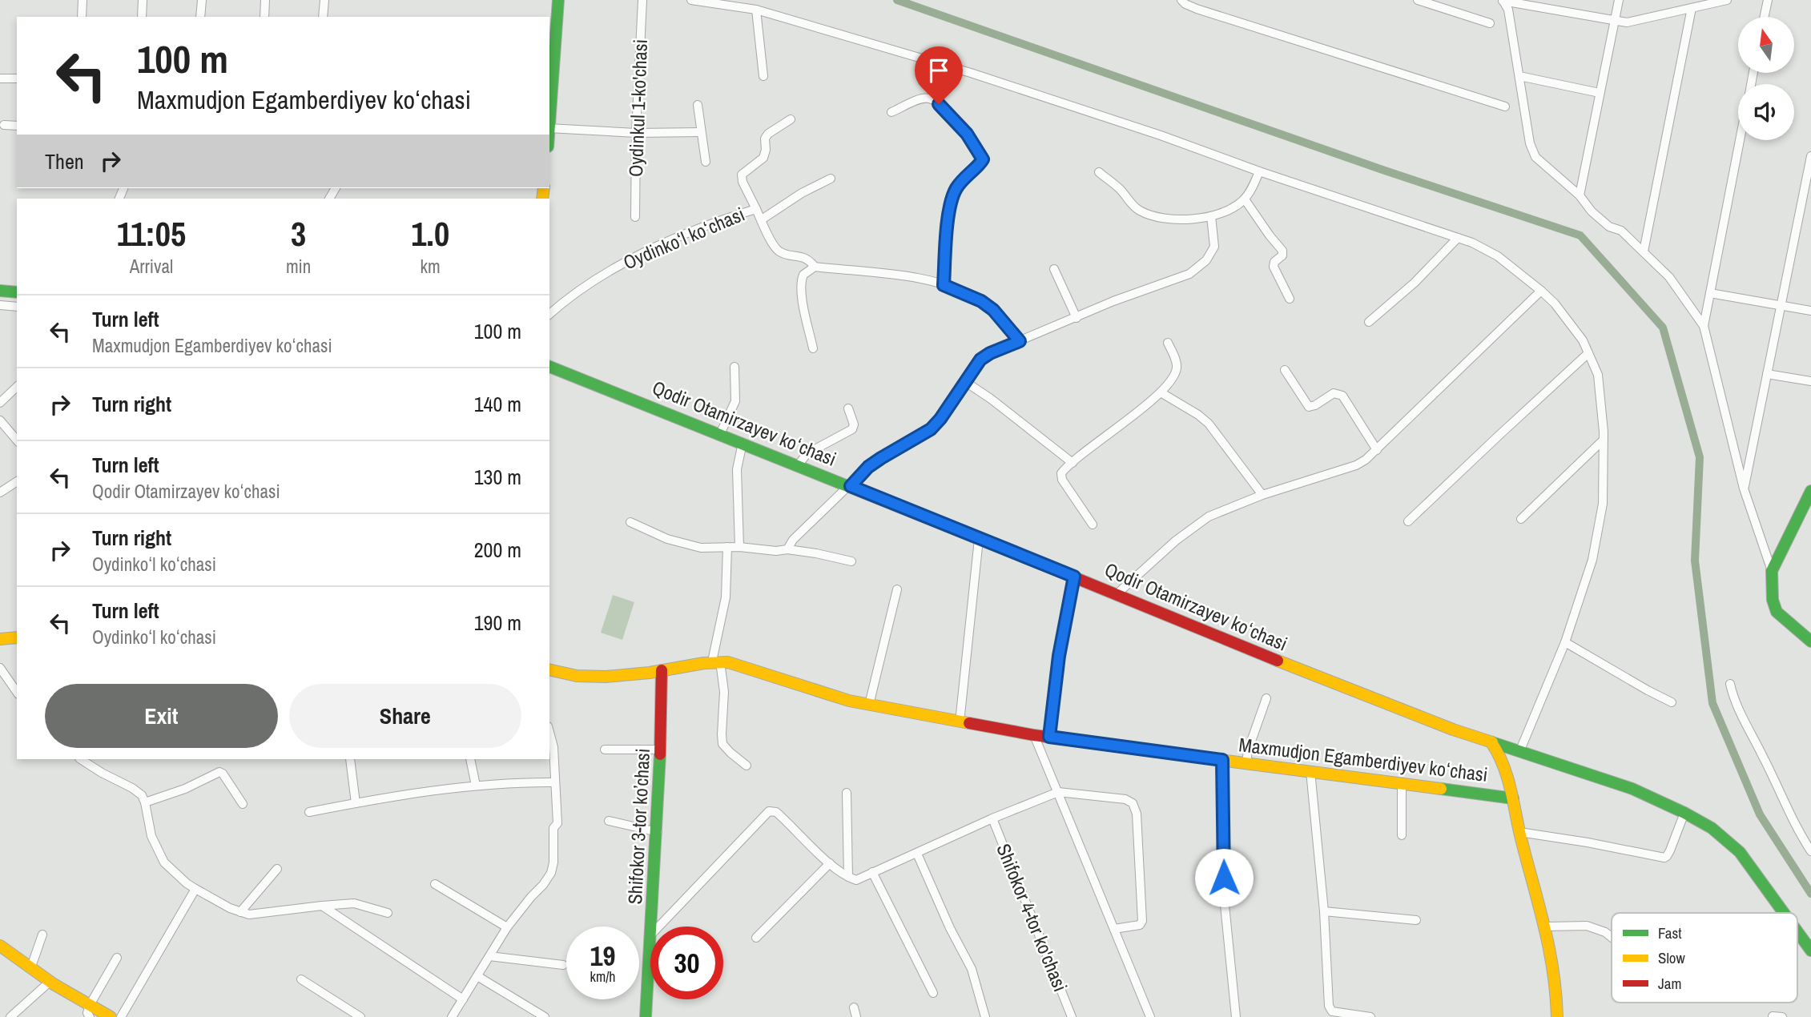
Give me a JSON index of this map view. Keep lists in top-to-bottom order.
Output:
{
  "streets": {
    "main road": ["Qodir Otamirzayev koʻchasi", "Maxmudjon Egamberdiyev koʻchasi", "Shifokor 3-tor koʼchasi"],
    "street": ["Oydinkul 1-ko'chasi", "Oydinkoʻl koʻchasi", "Shifokor 4-tor ko'chasi"]
  },
  "crossings": [
    ["Maxmudjon Egamberdiyev koʻchasi", "Shifokor 3-tor koʼchasi"]
  ],
  "legend": ["Fast", "Slow", "Jam"],
  "north": "top",
  "page": {
    "turn": ["100 m", "Maxmudjon Egamberdiyev koʻchasi"],
    "then": "Then",
    "eta": [
      "11:05",
      "Arrival",
      "3",
      "min",
      "1.0",
      "km"
    ],
    "list": [
      {
        "name": "Turn left",
        "note": "Maxmudjon Egamberdiyev koʻchasi",
        "value": "100 m"
      },
      {
        "name": "Turn right",
        "value": "140 m"
      },
      {
        "name": "Turn left",
        "note": "Qodir Otamirzayev koʻchasi",
        "value": "130 m"
      },
      {
        "name": "Turn right",
        "note": "Oydinkoʻl koʻchasi",
        "value": "200 m"
      },
      {
        "name": "Turn left",
        "note": "Oydinkoʻl koʻchasi",
        "value": "190 m"
      }
    ],
    "buttons": ["Exit", "Share"],
    "speed": "19 km/h",
    "limit": "30"
  }
}
